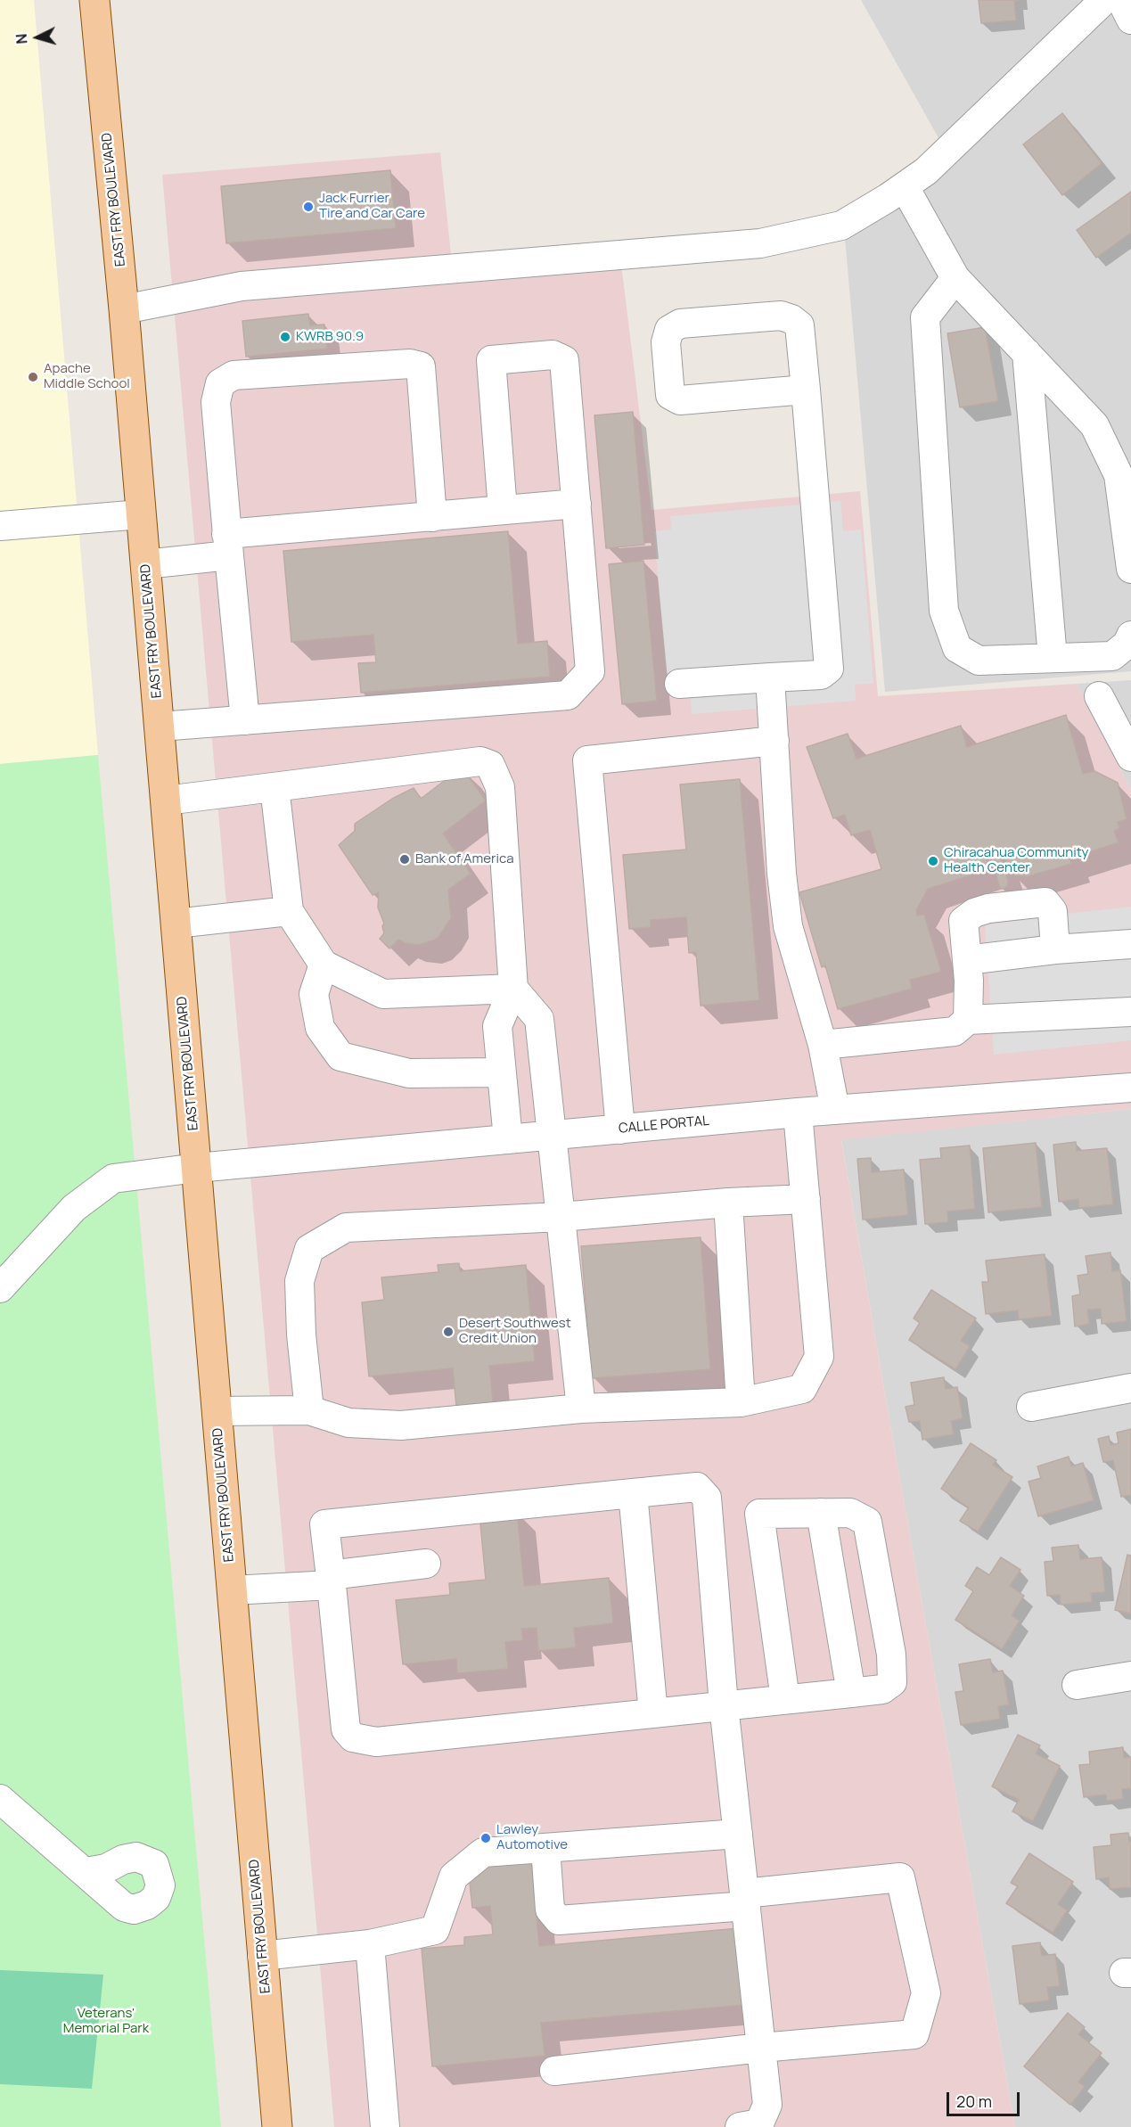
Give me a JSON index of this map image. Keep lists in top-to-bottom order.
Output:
{
  "streets": {
    "main road": ["EAST FRY BOULEVARD"],
    "street": ["CALLE PORTAL"]
  },
  "crossings": [
    ["EAST FRY BOULEVARD", "CALLE PORTAL"]
  ],
  "parks": ["Veterans' Memorial Park"],
  "places": [
    "Jack Furrier Tire and Car Care",
    "KWRB 90.9",
    "Apache Middle School",
    "Bank of America",
    "Chiracahua Community Health Center",
    "Desert Southwest Credit Union",
    "Lawley Automotive"
  ],
  "scale_bar": "20 m",
  "north": "left"
}
